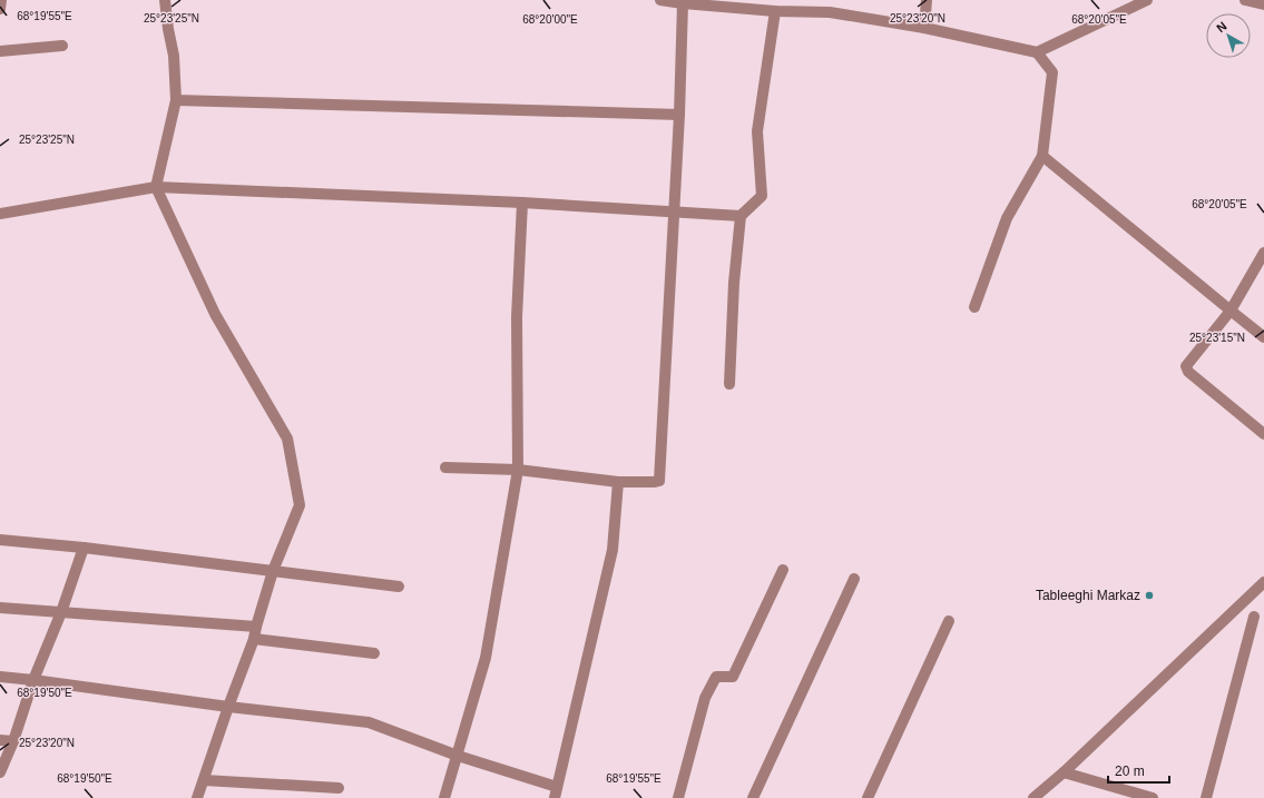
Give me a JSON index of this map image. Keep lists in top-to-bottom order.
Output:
{
  "places": ["Tableeghi Markaz"],
  "scale_bar": "20 m",
  "north": "top left",
  "coordinates": [
    "68°19'55\"E",
    "25°23'25\"N",
    "25°23'20\"N",
    "68°20'05\"E",
    "68°20'00\"E",
    "25°23'15\"N",
    "68°19'50\"E"
  ]
}
